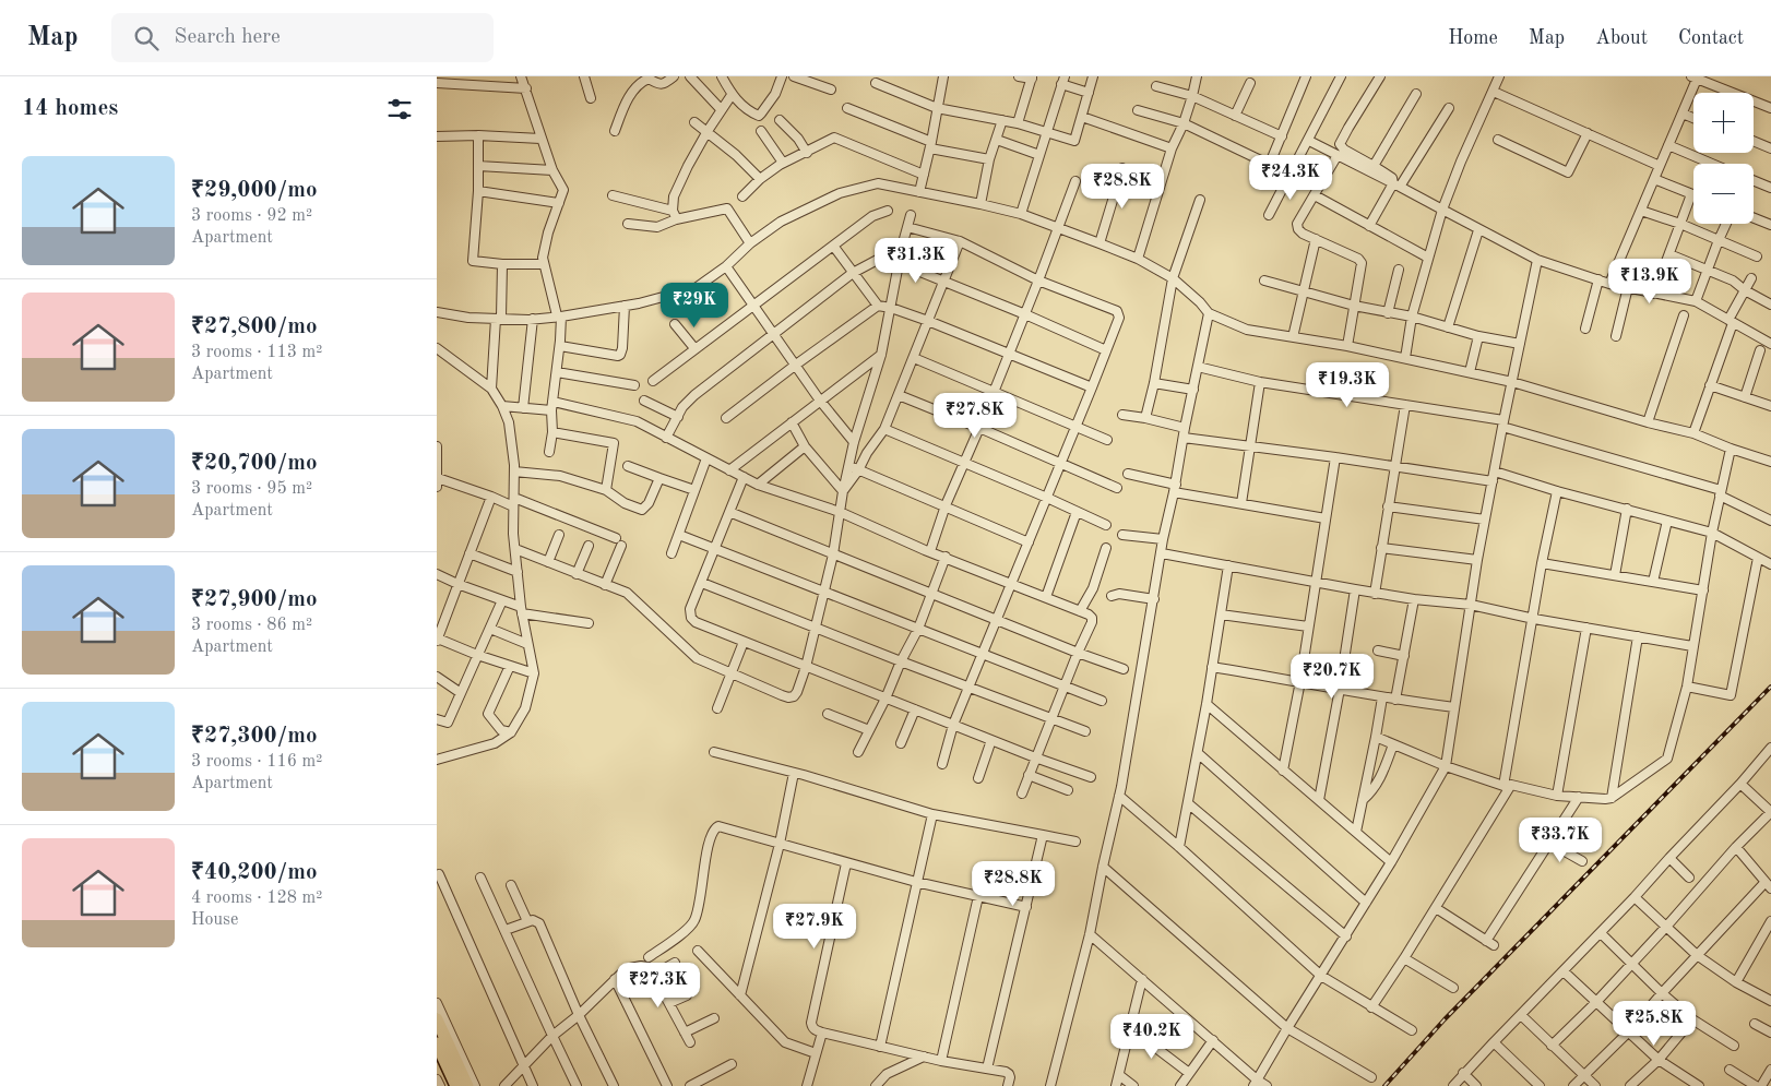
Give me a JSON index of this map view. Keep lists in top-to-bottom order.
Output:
{
  "page": {
    "header": "Map",
    "search": "Search here",
    "nav": [
      "Home",
      "Map",
      "About",
      "Contact"
    ],
    "heading": "14 homes",
    "map_buttons": ["+", "−"],
    "list": [
      {
        "name": "₹29,000/mo",
        "note": "3 rooms · 92 m² · Apartment"
      },
      {
        "name": "₹27,800/mo",
        "note": "3 rooms · 113 m² · Apartment"
      },
      {
        "name": "₹20,700/mo",
        "note": "3 rooms · 95 m² · Apartment"
      },
      {
        "name": "₹27,900/mo",
        "note": "3 rooms · 86 m² · Apartment"
      },
      {
        "name": "₹27,300/mo",
        "note": "3 rooms · 116 m² · Apartment"
      },
      {
        "name": "₹40,200/mo",
        "note": "4 rooms · 128 m² · House"
      }
    ],
    "price": [
      "₹24.3K",
      "₹28.8K",
      "₹31.3K",
      "₹13.9K",
      "₹29K",
      "₹19.3K",
      "₹27.8K",
      "₹20.7K",
      "₹33.7K",
      "₹28.8K",
      "₹27.9K",
      "₹27.3K",
      "₹25.8K",
      "₹40.2K"
    ]
  }
}
